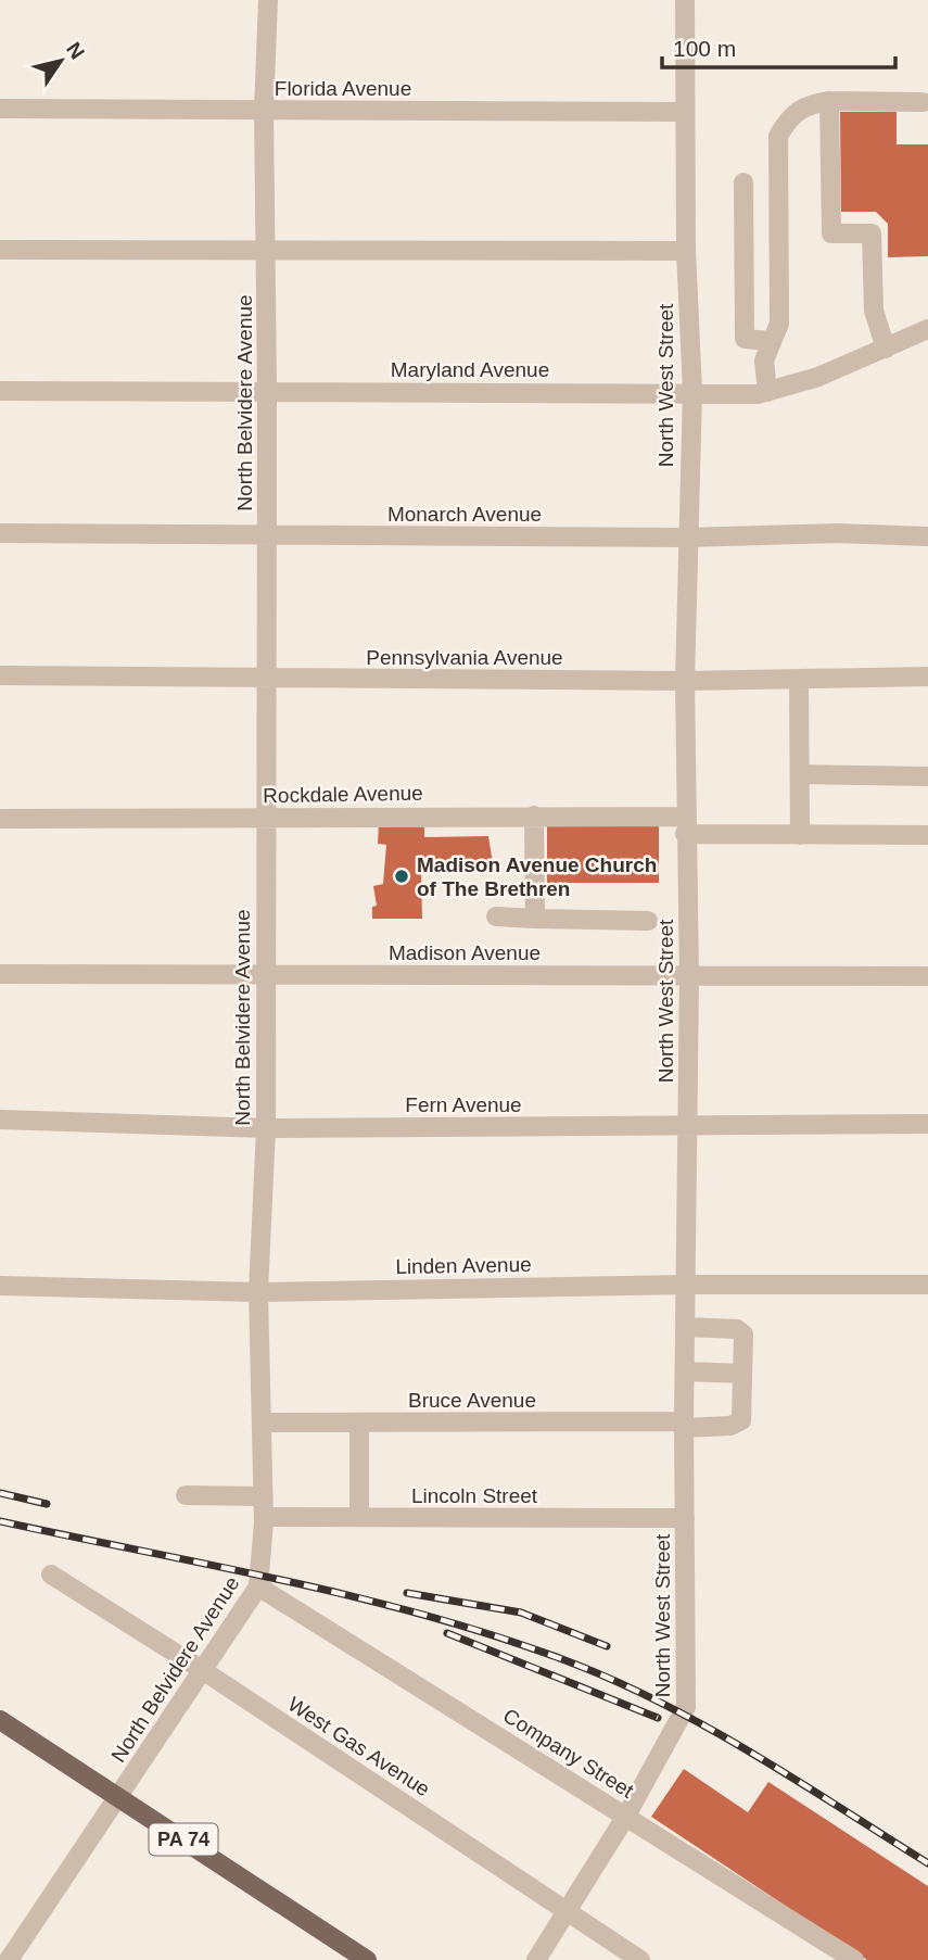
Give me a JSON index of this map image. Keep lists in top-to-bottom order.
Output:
{
  "streets": {
    "main road": ["PA 74"],
    "street": [
      "Florida Avenue",
      "Maryland Avenue",
      "North West Street",
      "North Belvidere Avenue",
      "Monarch Avenue",
      "Pennsylvania Avenue",
      "Rockdale Avenue",
      "Madison Avenue",
      "Fern Avenue",
      "Linden Avenue",
      "Bruce Avenue",
      "Lincoln Street",
      "West Gas Avenue",
      "Company Street"
    ]
  },
  "crossings": [
    ["Florida Avenue", "North West Street"],
    ["Florida Avenue", "North Belvidere Avenue"],
    ["Maryland Avenue", "North West Street"],
    ["Maryland Avenue", "North Belvidere Avenue"],
    ["North West Street", "Monarch Avenue"],
    ["North West Street", "Pennsylvania Avenue"],
    ["North West Street", "Rockdale Avenue"],
    ["North West Street", "Madison Avenue"],
    ["North West Street", "Fern Avenue"],
    ["North West Street", "Linden Avenue"],
    ["North West Street", "Bruce Avenue"],
    ["North West Street", "Lincoln Street"],
    ["North West Street", "West Gas Avenue"],
    ["North West Street", "Company Street"],
    ["North Belvidere Avenue", "Monarch Avenue"],
    ["North Belvidere Avenue", "Pennsylvania Avenue"],
    ["North Belvidere Avenue", "Rockdale Avenue"],
    ["North Belvidere Avenue", "Madison Avenue"],
    ["North Belvidere Avenue", "Fern Avenue"],
    ["North Belvidere Avenue", "Linden Avenue"],
    ["North Belvidere Avenue", "Bruce Avenue"],
    ["North Belvidere Avenue", "Lincoln Street"],
    ["North Belvidere Avenue", "West Gas Avenue"],
    ["North Belvidere Avenue", "Company Street"],
    ["North Belvidere Avenue", "PA 74"]
  ],
  "places": ["Madison Avenue Church of The Brethren"],
  "scale_bar": "100 m",
  "north": "top right"
}
